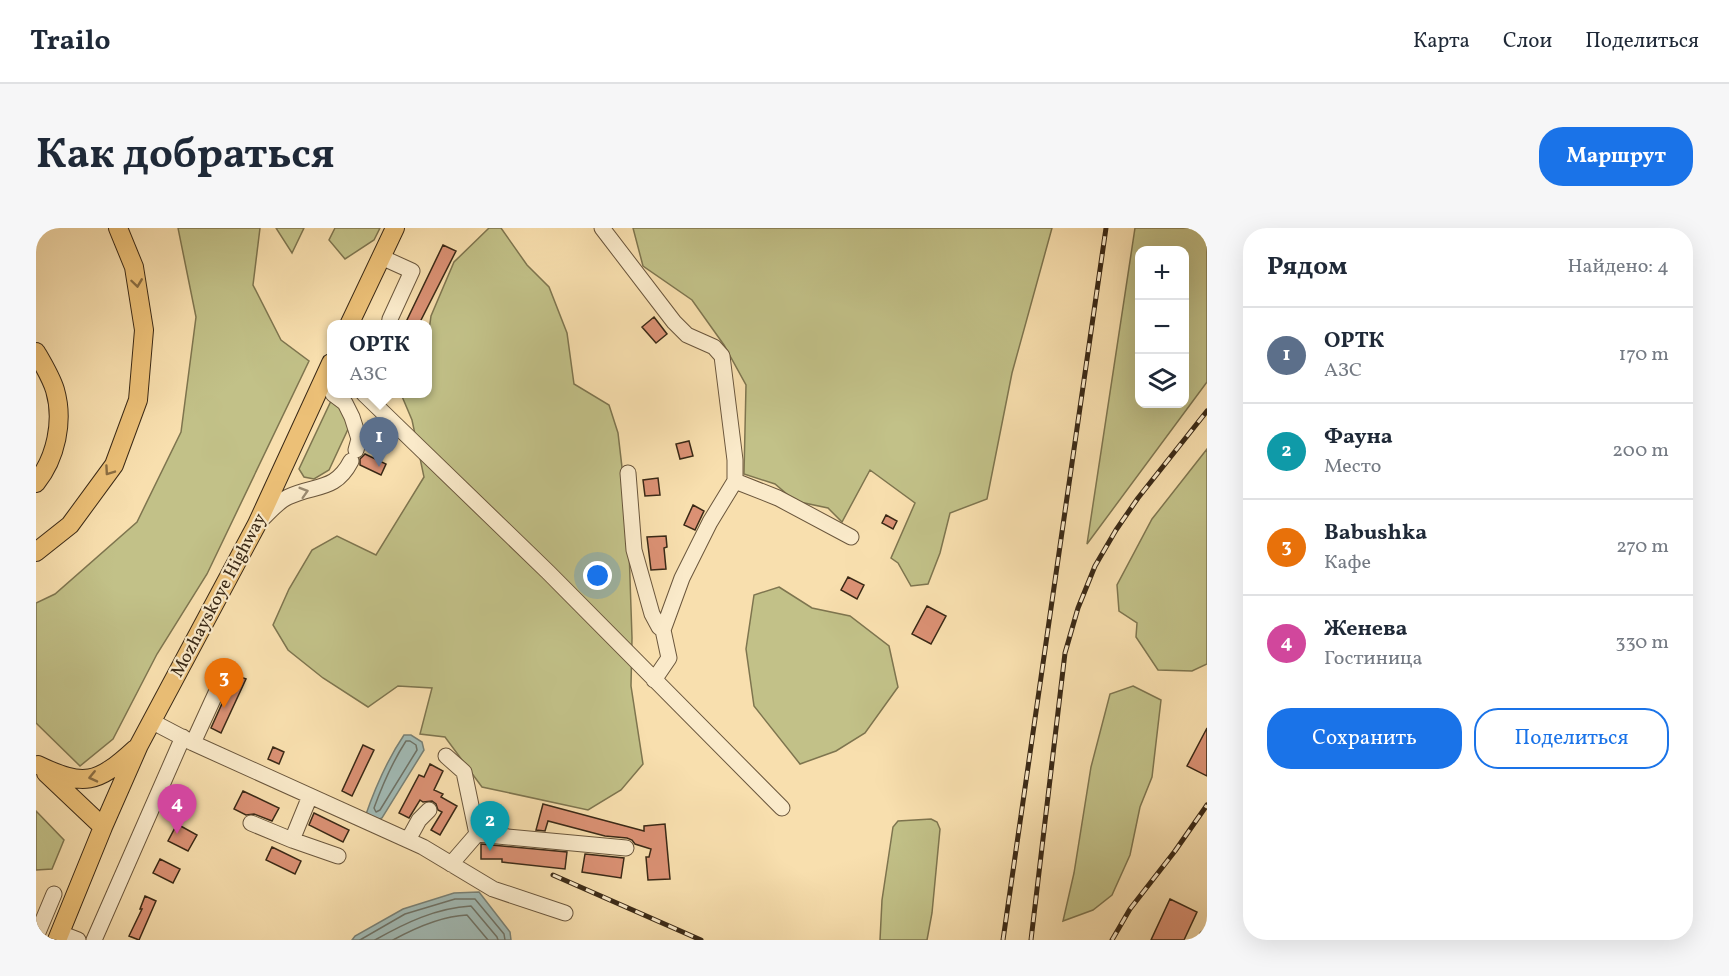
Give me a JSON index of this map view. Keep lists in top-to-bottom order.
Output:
{
  "streets": {
    "main road": ["Mozhayskoye Highway"]
  },
  "page": {
    "header": "Trailo",
    "nav": ["Карта", "Слои", "Поделиться"],
    "title": "Как добраться",
    "buttons": [
      "Маршрут",
      ["Сохранить", "Поделиться"]
    ],
    "heading": ["Рядом", "Найдено: 4"],
    "map_buttons": ["+", "−"],
    "list": [
      {
        "mark": "1",
        "name": "ОРТК",
        "note": "АЗС",
        "value": "170 m"
      },
      {
        "mark": "2",
        "name": "Фауна",
        "note": "Место",
        "value": "200 m"
      },
      {
        "mark": "3",
        "name": "Babushka",
        "note": "Кафе",
        "value": "270 m"
      },
      {
        "mark": "4",
        "name": "Женева",
        "note": "Гостиница",
        "value": "330 m"
      }
    ],
    "popup": ["ОРТК", "АЗС"],
    "pins": [
      "1",
      "3",
      "4",
      "2"
    ]
  }
}
